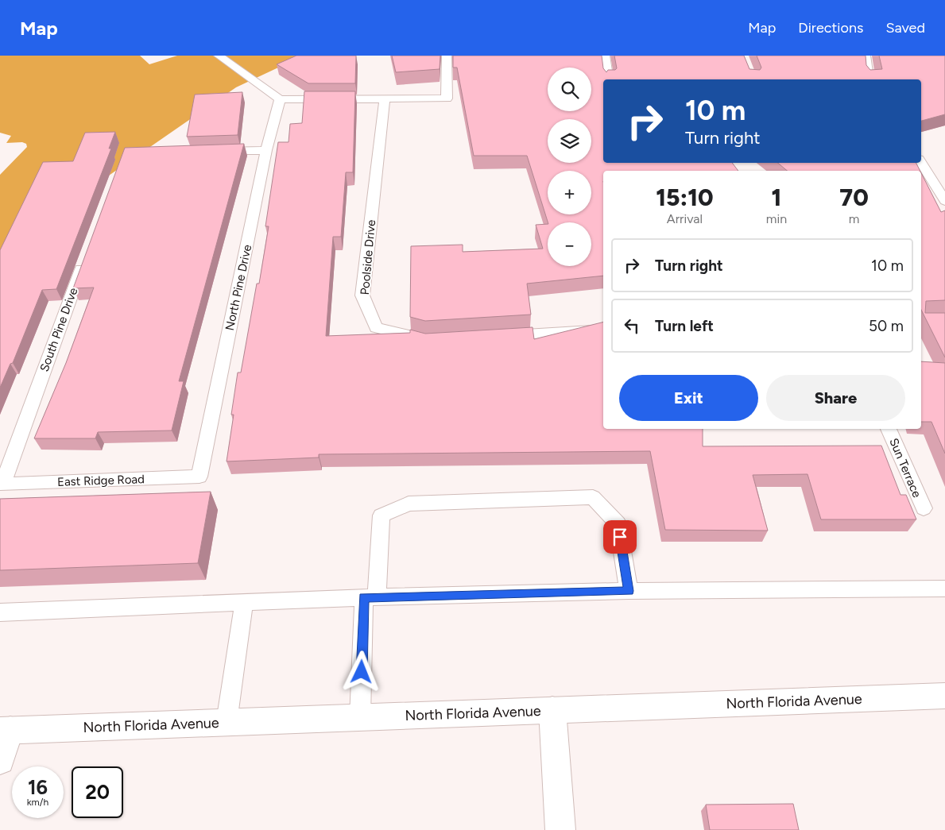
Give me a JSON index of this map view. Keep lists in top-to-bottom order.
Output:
{
  "streets": {
    "main road": ["North Florida Avenue"],
    "lane": [
      "Poolside Drive",
      "North Pine Drive",
      "South Pine Drive",
      "Sun Terrace",
      "East Ridge Road"
    ]
  },
  "crossings": [
    ["North Pine Drive", "East Ridge Road"],
    ["South Pine Drive", "East Ridge Road"]
  ],
  "page": {
    "header": "Map",
    "nav": ["Map", "Directions", "Saved"],
    "map_buttons": ["+", "−"],
    "turn": ["10 m", "Turn right"],
    "eta": [
      "15:10",
      "Arrival",
      "1",
      "min",
      "70",
      "m"
    ],
    "list": [
      {
        "name": "Turn right",
        "value": "10 m"
      },
      {
        "name": "Turn left",
        "value": "50 m"
      }
    ],
    "buttons": ["Exit", "Share"],
    "speed": "16 km/h",
    "limit": "20"
  }
}
